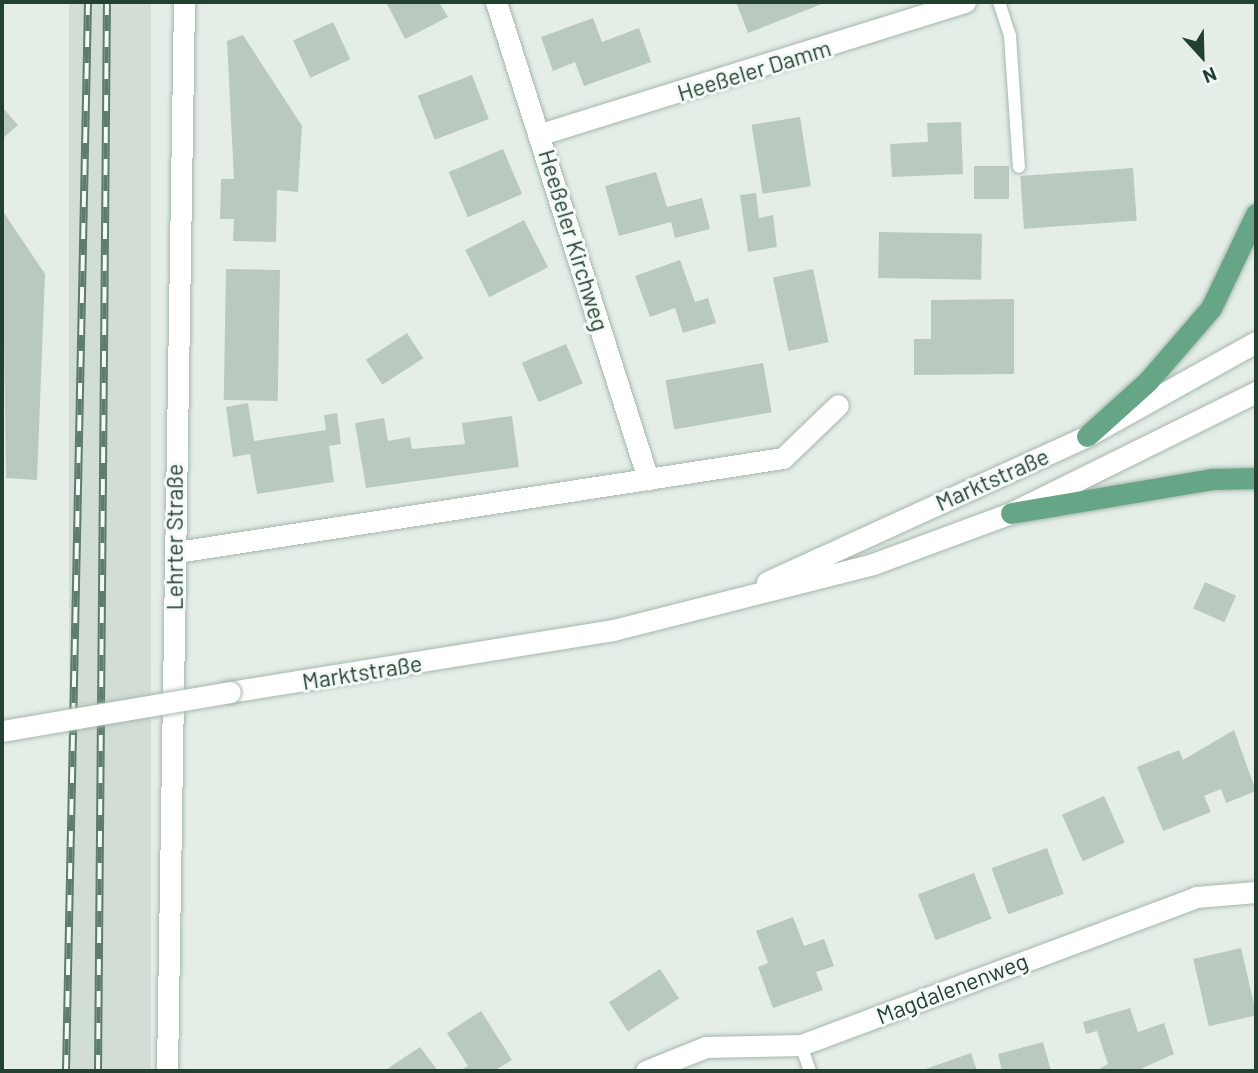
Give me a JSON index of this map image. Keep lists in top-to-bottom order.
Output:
{
  "streets": {
    "street": [
      "Heeßeler Damm",
      "Heeßeler Kirchweg",
      "Marktstraße",
      "Lehrter Straße",
      "Magdalenenweg"
    ]
  },
  "crossings": [
    ["Heeßeler Damm", "Heeßeler Kirchweg"]
  ],
  "north": "bottom"
}
